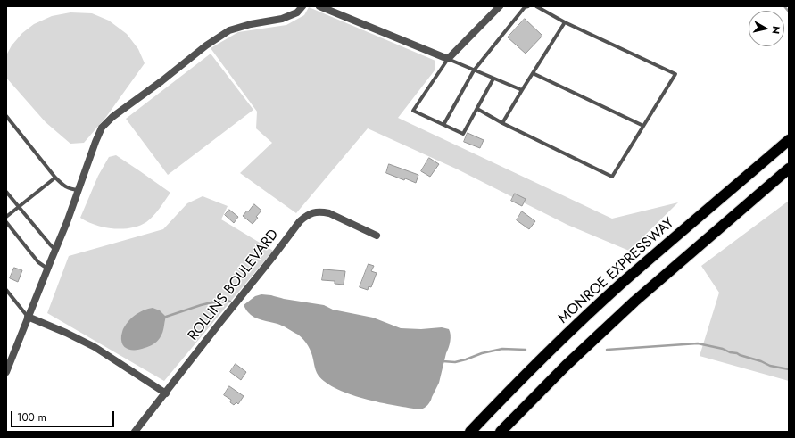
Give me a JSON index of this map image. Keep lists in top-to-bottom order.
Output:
{
  "streets": {
    "highway": ["MONROE EXPRESSWAY"],
    "street": ["ROLLINS BOULEVARD"]
  },
  "scale_bar": "100 m",
  "north": "right"
}
